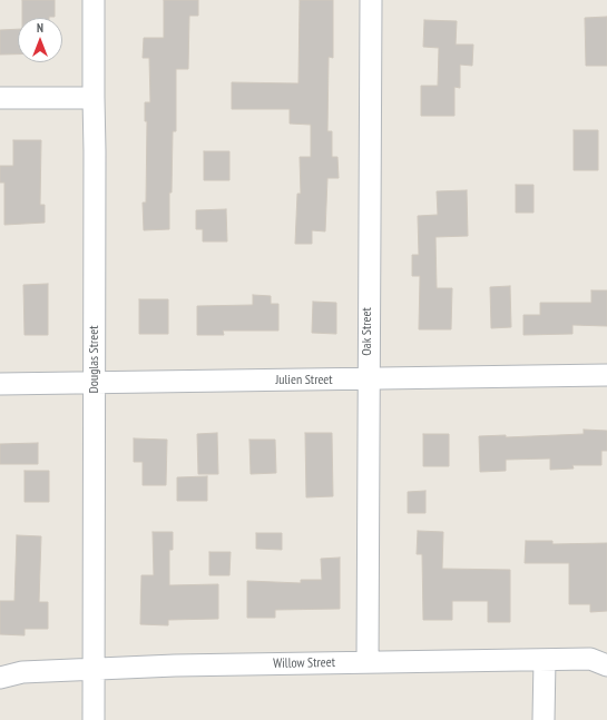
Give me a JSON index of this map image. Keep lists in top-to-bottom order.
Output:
{
  "streets": {
    "street": [
      "Oak Street",
      "Douglas Street",
      "Julien Street",
      "Willow Street"
    ]
  },
  "crossings": [
    ["Oak Street", "Julien Street"],
    ["Oak Street", "Willow Street"],
    ["Douglas Street", "Julien Street"],
    ["Douglas Street", "Willow Street"]
  ],
  "north": "top"
}
